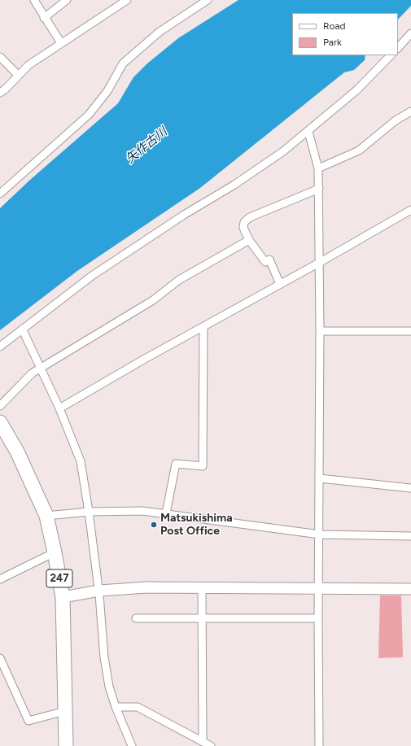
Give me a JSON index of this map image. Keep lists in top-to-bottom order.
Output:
{
  "streets": {
    "highway": ["247"]
  },
  "water": ["矢作古川"],
  "places": ["Matsukishima Post Office"],
  "legend": ["Road", "Park"]
}
